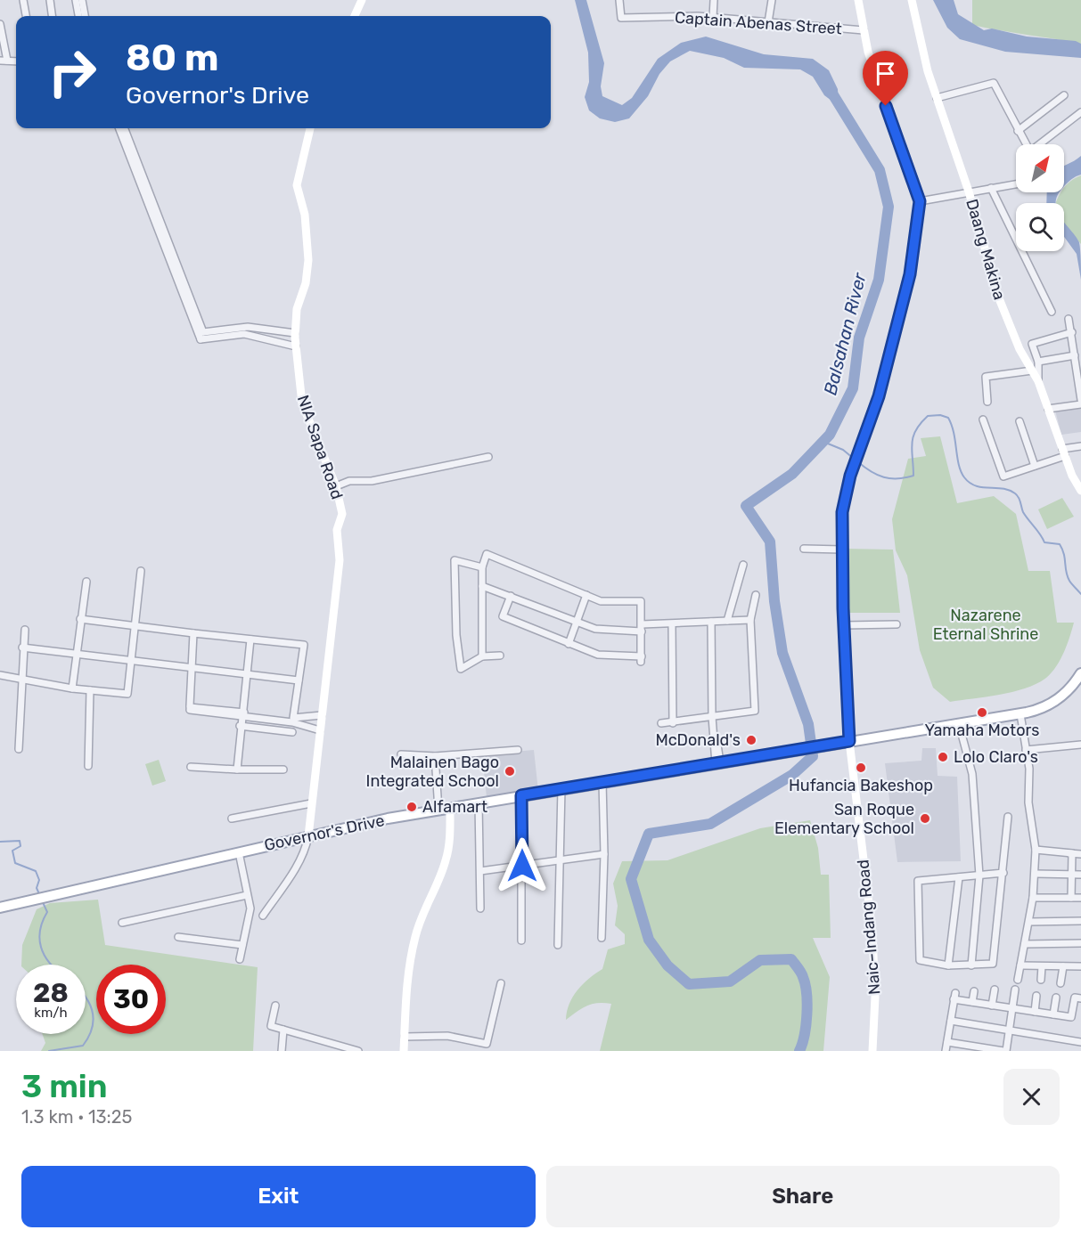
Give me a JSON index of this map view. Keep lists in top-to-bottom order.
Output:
{
  "streets": {
    "main road": ["Governor's Drive"],
    "street": [
      "Captain Abenas Street",
      "Daang Makina",
      "NIA Sapa Road",
      "Naic–Indang Road"
    ]
  },
  "crossings": [
    ["NIA Sapa Road", "Governor's Drive"],
    ["Governor's Drive", "Naic–Indang Road"]
  ],
  "water": ["Balsahan River"],
  "parks": ["Nazarene Eternal Shrine"],
  "places": [
    "Yamaha Motors",
    "McDonald's",
    "Lolo Claro's",
    "Hufancia Bakeshop",
    "Malainen Bago Integrated School",
    "Alfamart",
    "San Roque Elementary School"
  ],
  "north": "top right",
  "page": {
    "turn": ["80 m", "Governor's Drive"],
    "speed": "28 km/h",
    "limit": "30",
    "heading": ["3 min", "1.3 km · 13:25"],
    "buttons": ["Exit", "Share"]
  }
}
